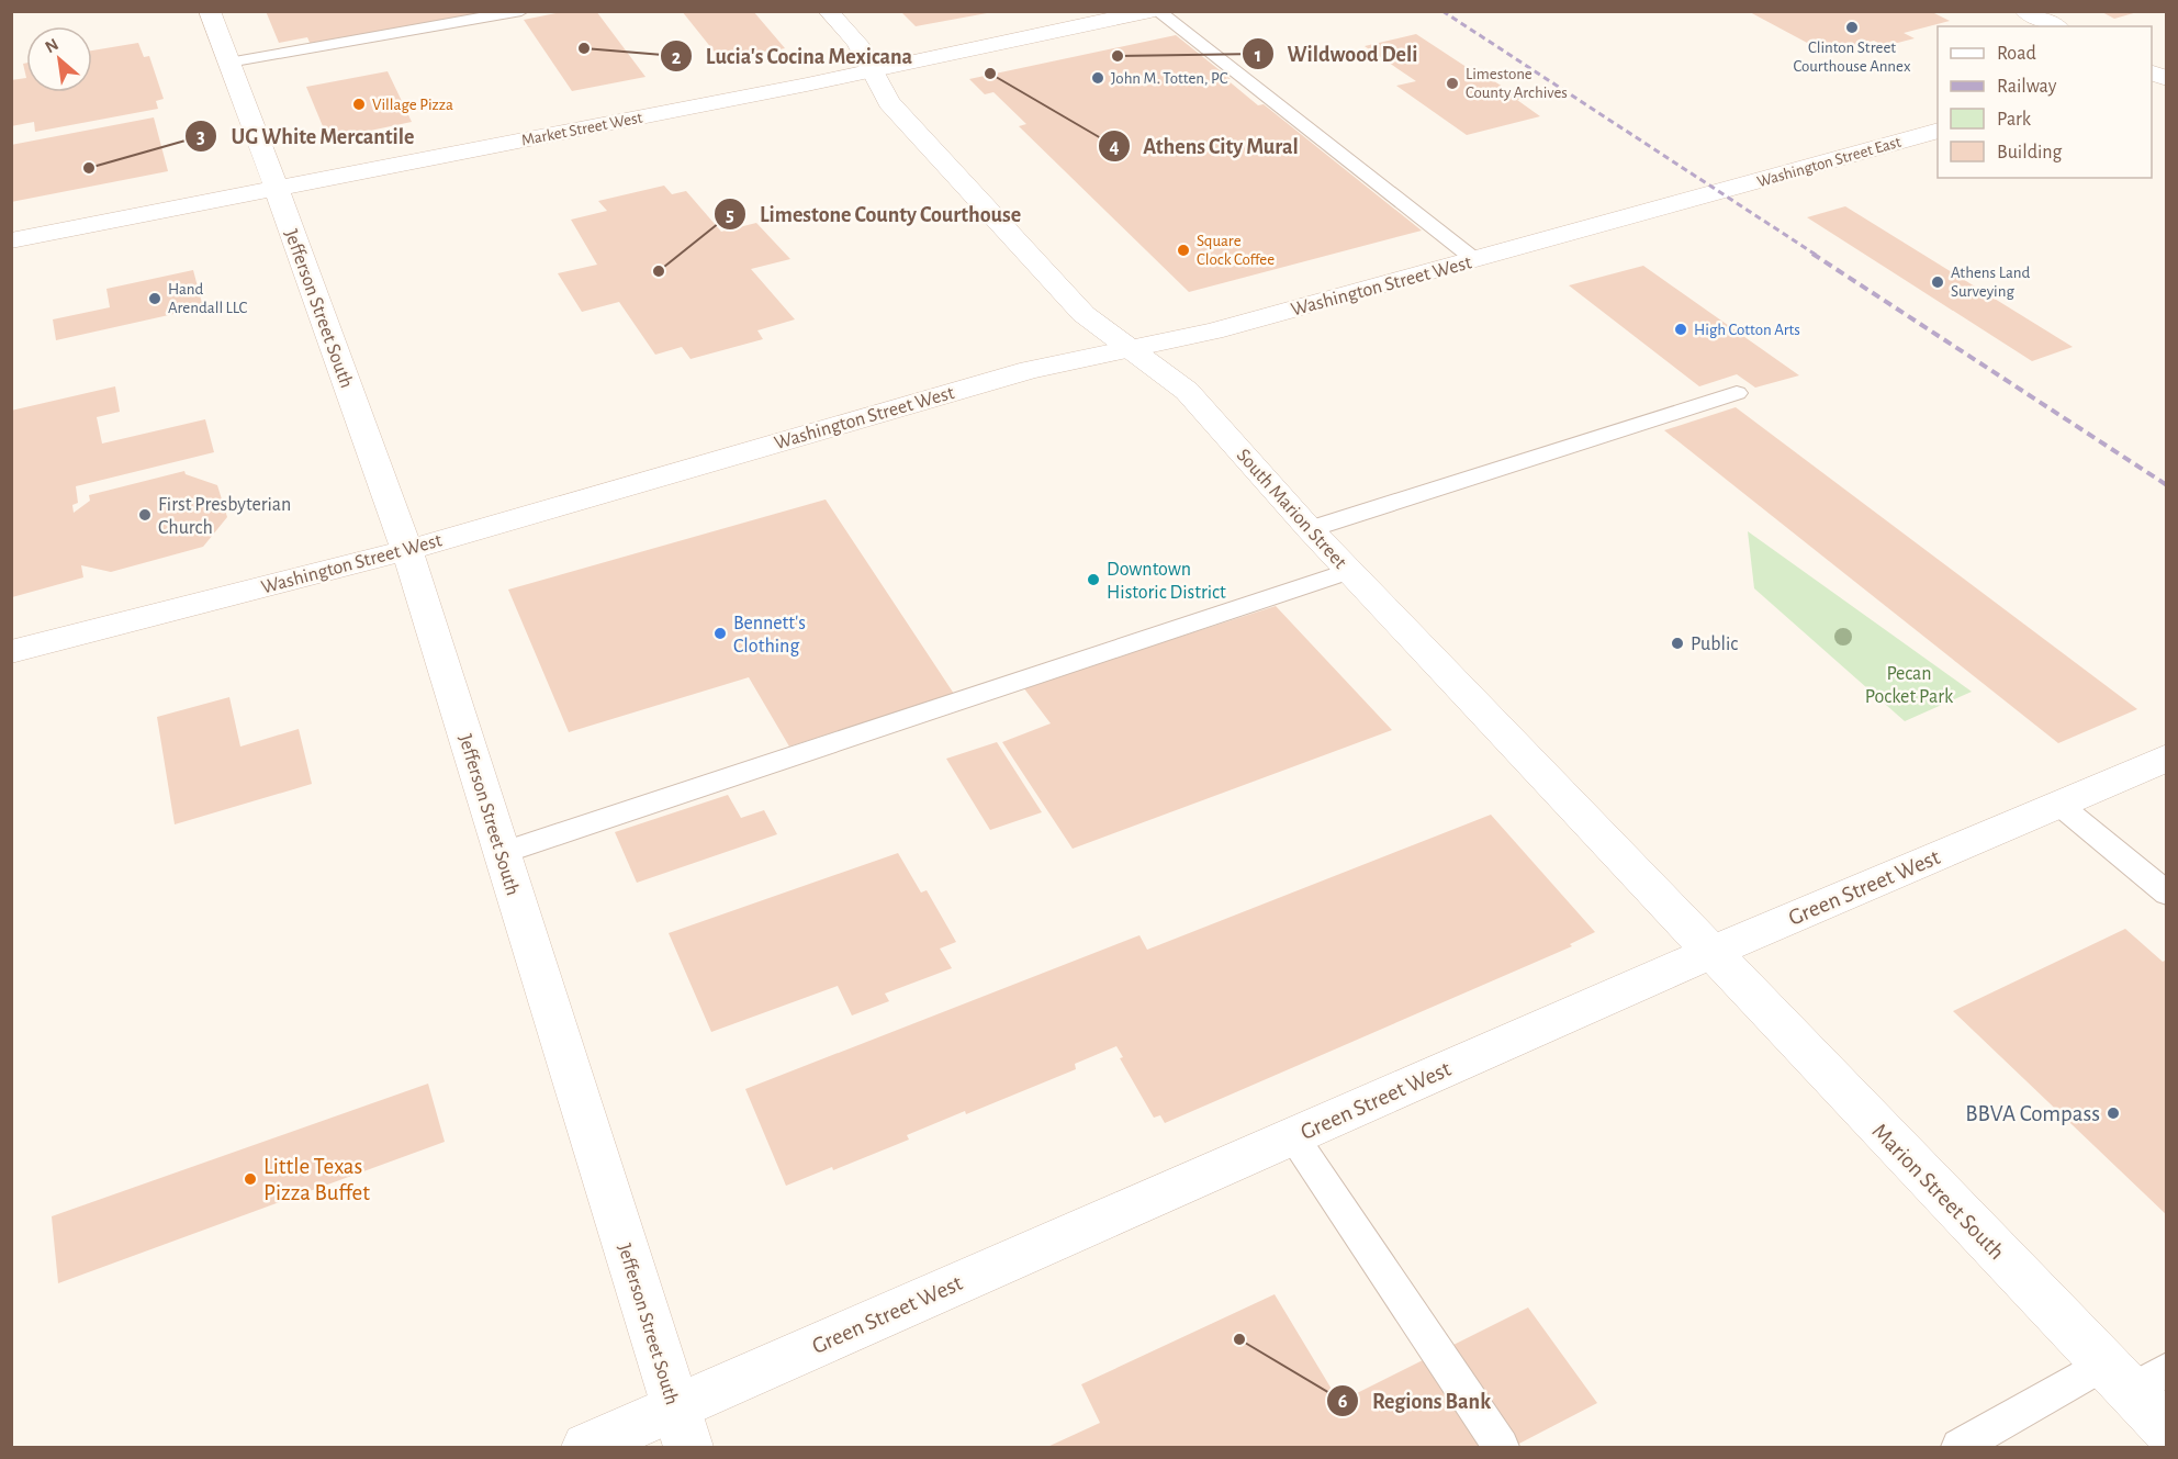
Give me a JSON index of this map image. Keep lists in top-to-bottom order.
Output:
{
  "streets": {
    "street": [
      "Market Street West",
      "Washington Street East",
      "Washington Street West",
      "Jefferson Street South",
      "South Marion Street",
      "Green Street West",
      "Marion Street South"
    ]
  },
  "crossings": [
    ["Market Street West", "Jefferson Street South"],
    ["Market Street West", "South Marion Street"],
    ["Washington Street East", "Washington Street West"],
    ["Washington Street West", "Jefferson Street South"],
    ["Washington Street West", "South Marion Street"],
    ["Jefferson Street South", "Green Street West"],
    ["South Marion Street", "Green Street West"],
    ["South Marion Street", "Marion Street South"],
    ["Green Street West", "Marion Street South"]
  ],
  "parks": ["Pecan Pocket Park"],
  "places": [
    "Clinton Street Courthouse Annex",
    "Lucia's Cocina Mexicana",
    "Wildwood Deli",
    "Athens City Mural",
    "John M. Totten, PC",
    "Limestone County Archives",
    "Village Pizza",
    "UG White Mercantile",
    "Square Clock Coffee",
    "Limestone County Courthouse",
    "Athens Land Surveying",
    "Hand Arendall LLC",
    "High Cotton Arts",
    "First Presbyterian Church",
    "Downtown Historic District",
    "Bennett's Clothing",
    "Public",
    "BBVA Compass",
    "Little Texas Pizza Buffet",
    "Regions Bank"
  ],
  "legend": [
    "Road",
    "Railway",
    "Park",
    "Building"
  ],
  "north": "top left"
}
